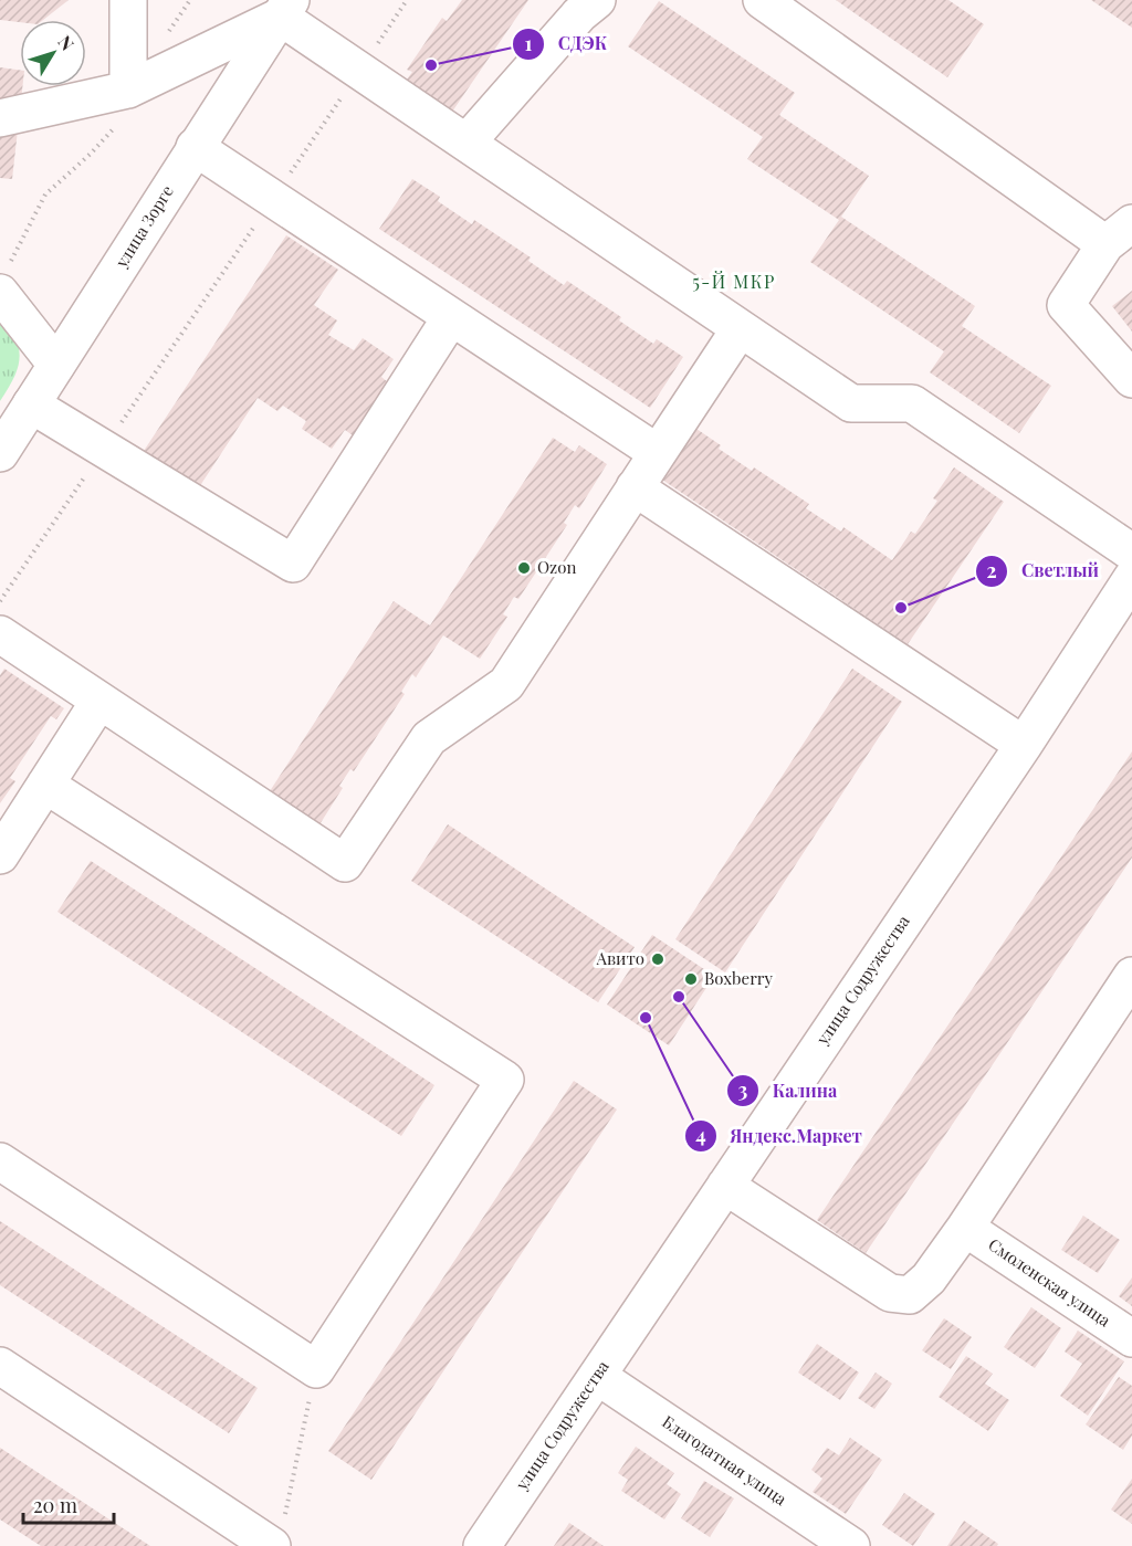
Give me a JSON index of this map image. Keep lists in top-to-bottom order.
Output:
{
  "streets": {
    "street": [
      "улица Зорге",
      "улица Содружества",
      "Смоленская улица",
      "Благодатная улица"
    ]
  },
  "crossings": [
    ["улица Содружества", "Благодатная улица"]
  ],
  "districts": ["5-Й МКР"],
  "places": [
    "СДЭК",
    "Ozon",
    "Светлый",
    "Авито",
    "Boxberry",
    "Калина",
    "Яндекс.Маркет"
  ],
  "scale_bar": "20 m",
  "north": "top right"
}
